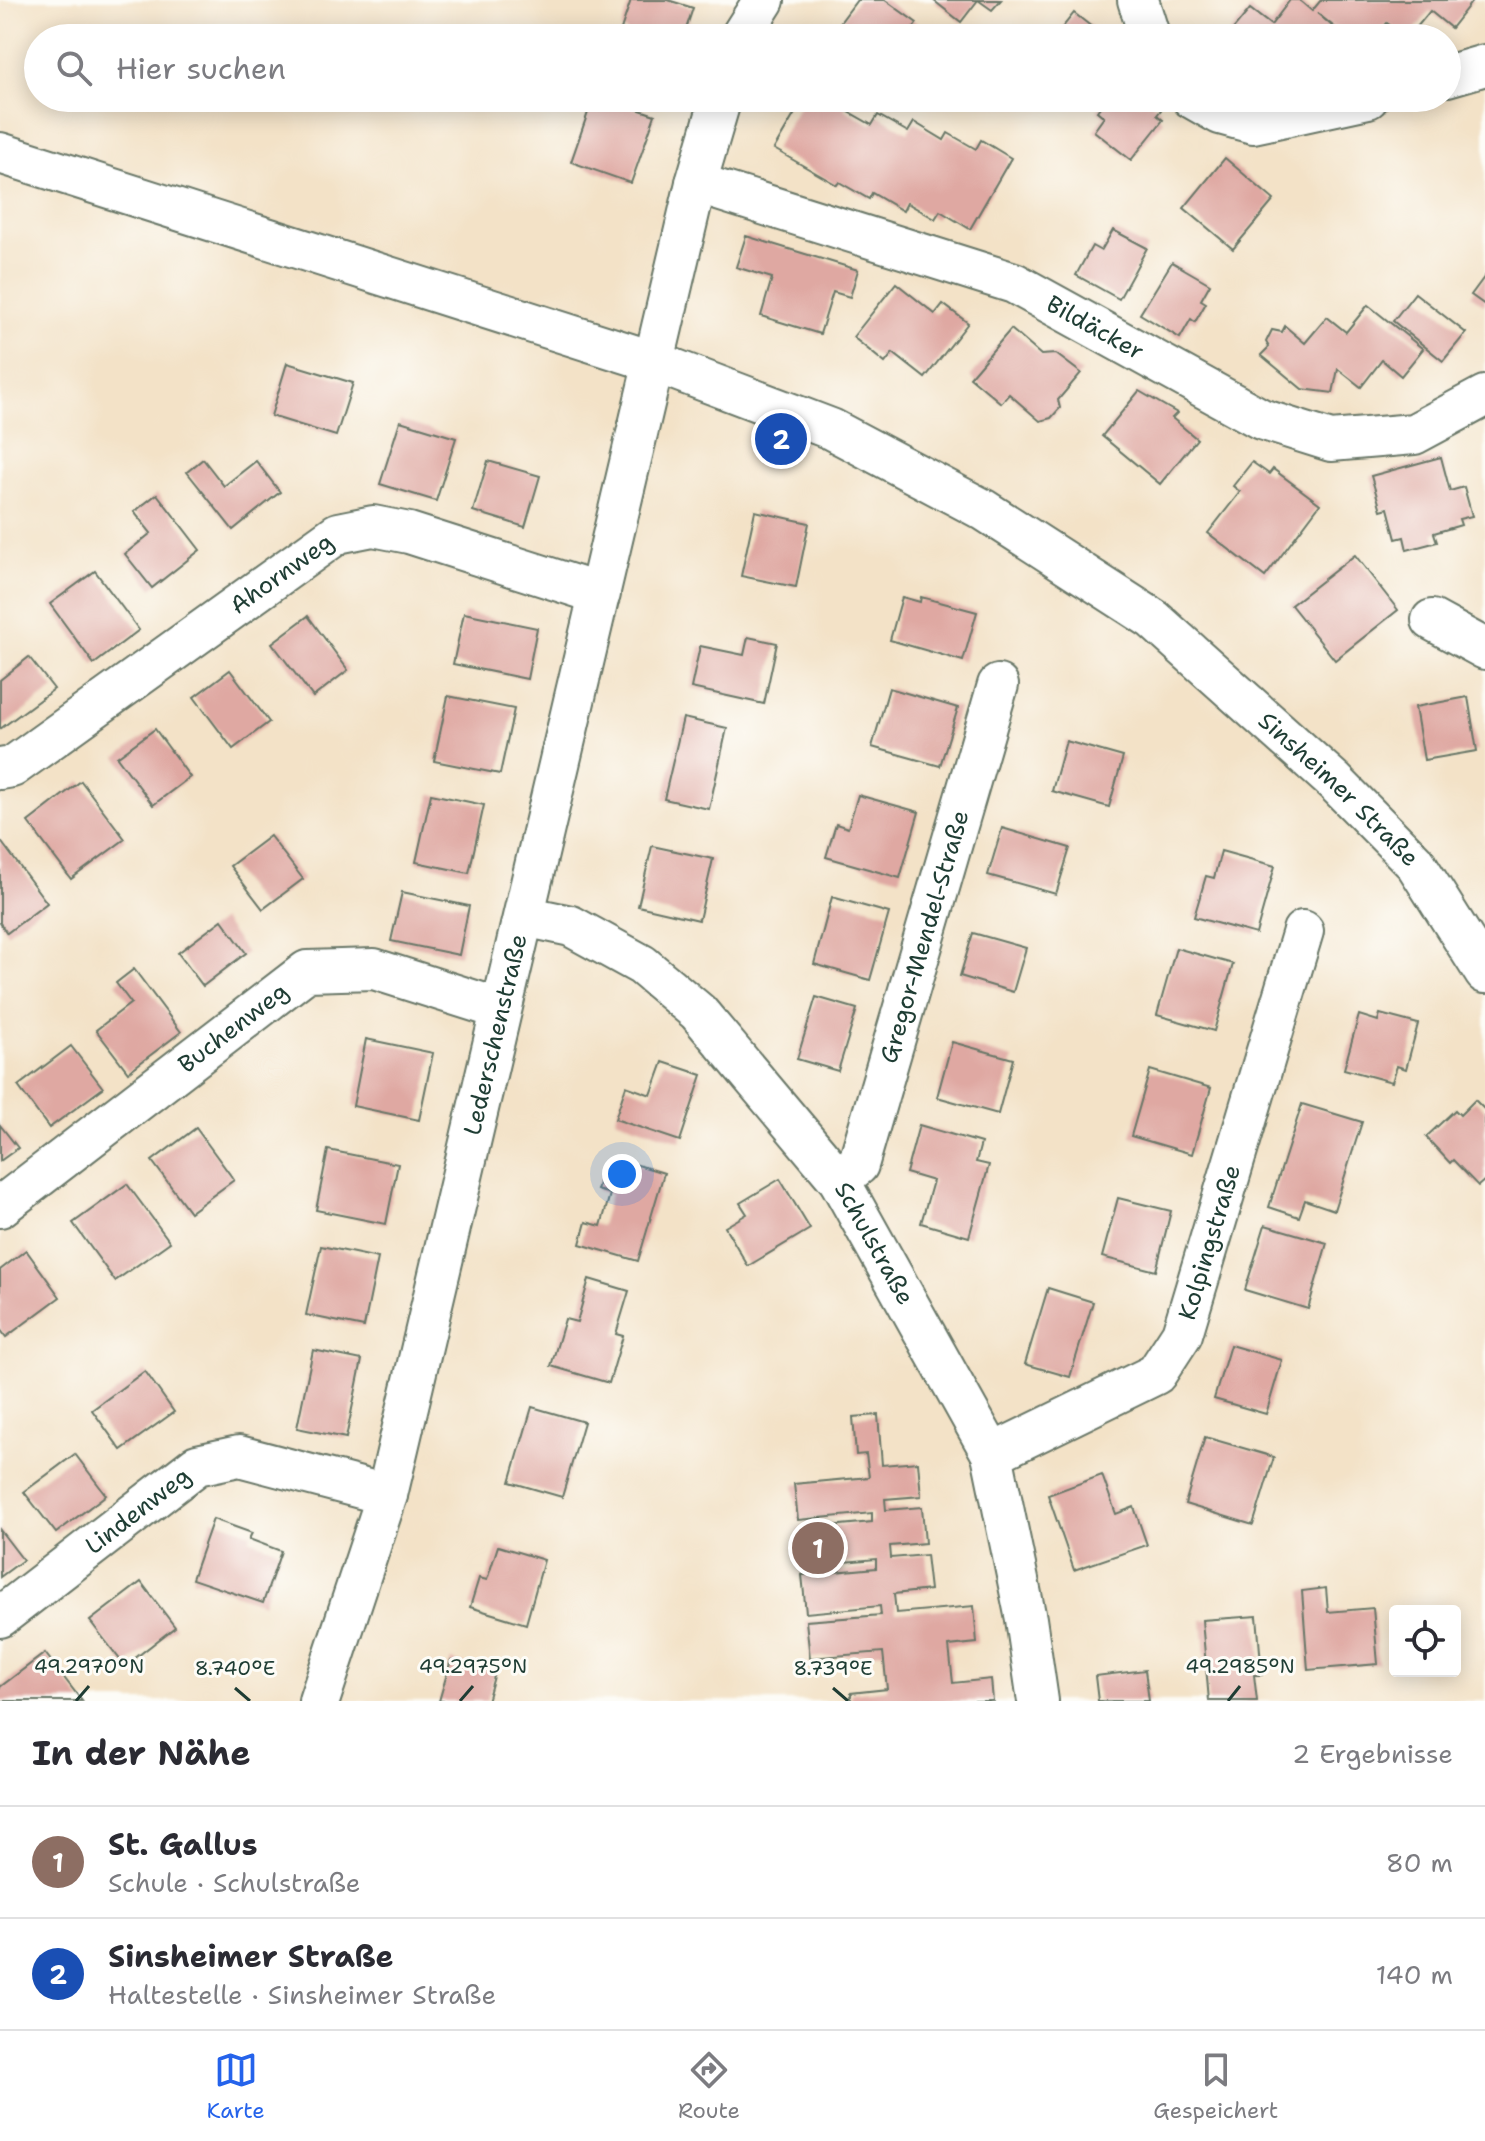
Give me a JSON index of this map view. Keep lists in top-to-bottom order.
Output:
{
  "streets": {
    "street": [
      "Bildäcker",
      "Ahornweg",
      "Sinsheimer Straße",
      "Gregor-Mendel-Straße",
      "Buchenweg",
      "Lederschenstraße",
      "Schulstraße",
      "Kolpingstraße",
      "Lindenweg"
    ]
  },
  "crossings": [
    ["Bildäcker", "Lederschenstraße"],
    ["Ahornweg", "Lederschenstraße"],
    ["Sinsheimer Straße", "Lederschenstraße"],
    ["Gregor-Mendel-Straße", "Schulstraße"],
    ["Buchenweg", "Lederschenstraße"],
    ["Lederschenstraße", "Schulstraße"],
    ["Lederschenstraße", "Lindenweg"],
    ["Schulstraße", "Kolpingstraße"]
  ],
  "page": {
    "search": "Hier suchen",
    "pins": ["2", "1"],
    "heading": ["In der Nähe", "2 Ergebnisse"],
    "list": [
      {
        "mark": "1",
        "name": "St. Gallus",
        "note": "Schule · Schulstraße",
        "value": "80 m"
      },
      {
        "mark": "2",
        "name": "Sinsheimer Straße",
        "note": "Haltestelle · Sinsheimer Straße",
        "value": "140 m"
      }
    ],
    "nav": ["Karte", "Route", "Gespeichert"]
  },
  "coordinates": [
    "49.2970°N",
    "49.2975°N",
    "49.2985°N",
    "8.740°E",
    "8.739°E"
  ]
}
